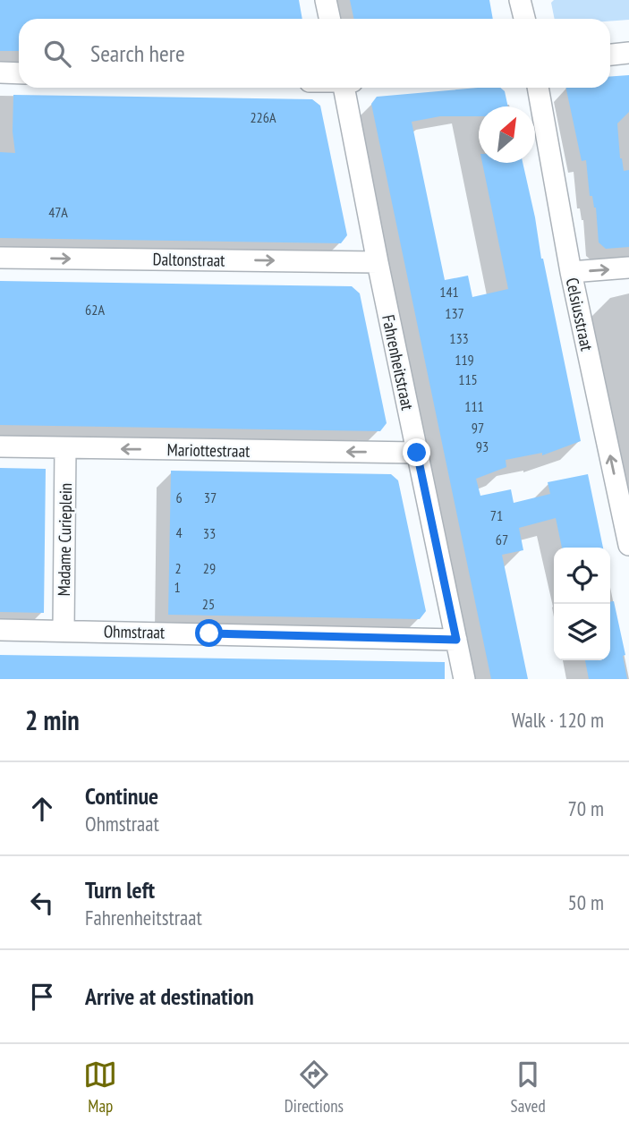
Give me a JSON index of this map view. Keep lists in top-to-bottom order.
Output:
{
  "streets": {
    "street": [
      "Daltonstraat",
      "Celsiusstraat",
      "Fahrenheitstraat",
      "Mariottestraat",
      "Madame Curieplein",
      "Ohmstraat"
    ]
  },
  "crossings": [
    ["Daltonstraat", "Fahrenheitstraat"],
    ["Fahrenheitstraat", "Mariottestraat"],
    ["Fahrenheitstraat", "Ohmstraat"],
    ["Mariottestraat", "Madame Curieplein"],
    ["Madame Curieplein", "Ohmstraat"]
  ],
  "one_way": ["Daltonstraat", "Celsiusstraat", "Mariottestraat"],
  "house_numbers": [
    "226A",
    "47A",
    "141",
    "62A",
    "137",
    "133",
    "119",
    "115",
    "111",
    "97",
    "93",
    "6",
    "37",
    "71",
    "4",
    "33",
    "67",
    "2",
    "29",
    "1",
    "25"
  ],
  "north": "top right",
  "page": {
    "search": "Search here",
    "heading": ["2 min", "Walk · 120 m"],
    "list": [
      ["Continue", "Ohmstraat", "70 m"],
      ["Turn left", "Fahrenheitstraat", "50 m"],
      "Arrive at destination"
    ],
    "nav": ["Map", "Directions", "Saved"]
  }
}
